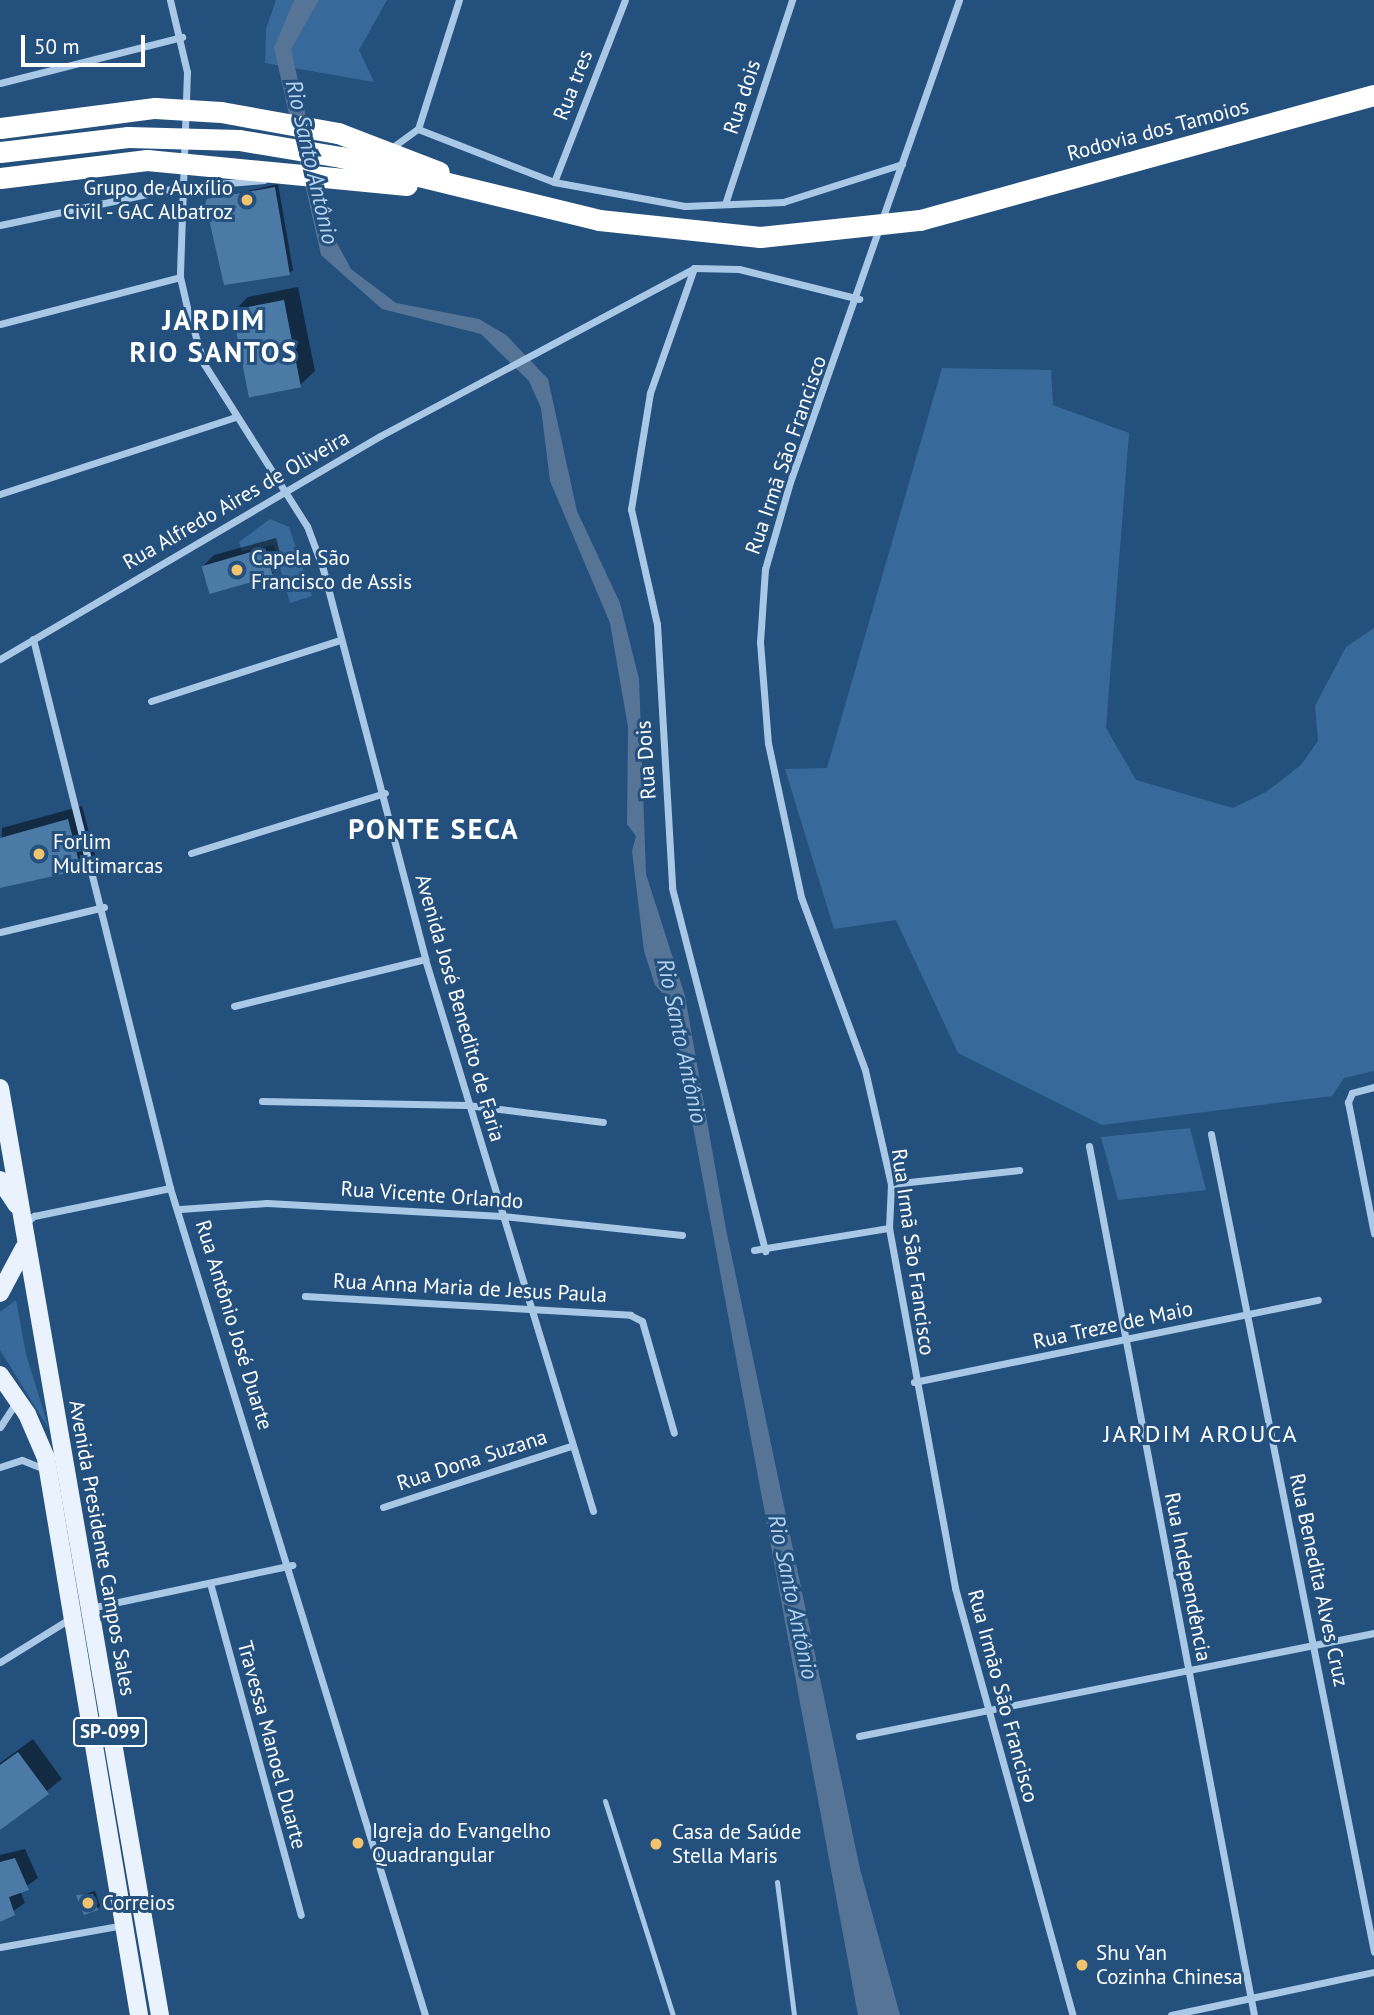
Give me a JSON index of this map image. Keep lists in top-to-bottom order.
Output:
{
  "streets": {
    "highway": ["Rodovia dos Tamoios"],
    "main road": ["Avenida Presidente Campos Sales", "SP-099"],
    "street": [
      "Rua tres",
      "Rua dois",
      "Rua Irmã São Francisco",
      "Rua Alfredo Aires de Oliveira",
      "Rua Dois",
      "Avenida José Benedito de Faria",
      "Rua Vicente Orlando",
      "Rua Anna Maria de Jesus Paula",
      "Rua Antônio José Duarte",
      "Rua Treze de Maio",
      "Rua Dona Suzana",
      "Rua Independência",
      "Rua Benedita Alves Cruz",
      "Rua Irmão São Francisco",
      "Travessa Manoel Duarte"
    ]
  },
  "crossings": [
    ["Rua Irmã São Francisco", "Rua Treze de Maio"],
    ["Rua Irmã São Francisco", "Rua Irmão São Francisco"],
    ["Rua Alfredo Aires de Oliveira", "Rua Dois"],
    ["Rua Alfredo Aires de Oliveira", "Avenida José Benedito de Faria"],
    ["Rua Alfredo Aires de Oliveira", "Rua Antônio José Duarte"],
    ["Avenida José Benedito de Faria", "Rua Vicente Orlando"],
    ["Avenida José Benedito de Faria", "Rua Anna Maria de Jesus Paula"],
    ["Avenida José Benedito de Faria", "Rua Dona Suzana"],
    ["Rua Vicente Orlando", "Rua Antônio José Duarte"],
    ["Rua Treze de Maio", "Rua Independência"],
    ["Rua Treze de Maio", "Rua Benedita Alves Cruz"],
    ["Rua Treze de Maio", "Rua Irmão São Francisco"],
    ["Avenida Presidente Campos Sales", "SP-099"]
  ],
  "districts": ["JARDIM RIO SANTOS", "PONTE SECA", "JARDIM AROUCA"],
  "water": ["Rio Santo Antônio"],
  "places": [
    "Grupo de Auxílio Civil - GAC Albatroz",
    "Capela São Francisco de Assis",
    "Forlim Multimarcas",
    "Igreja do Evangelho Quadrangular",
    "Casa de Saúde Stella Maris",
    "Correios",
    "Shu Yan Cozinha Chinesa"
  ],
  "scale_bar": "50 m"
}
